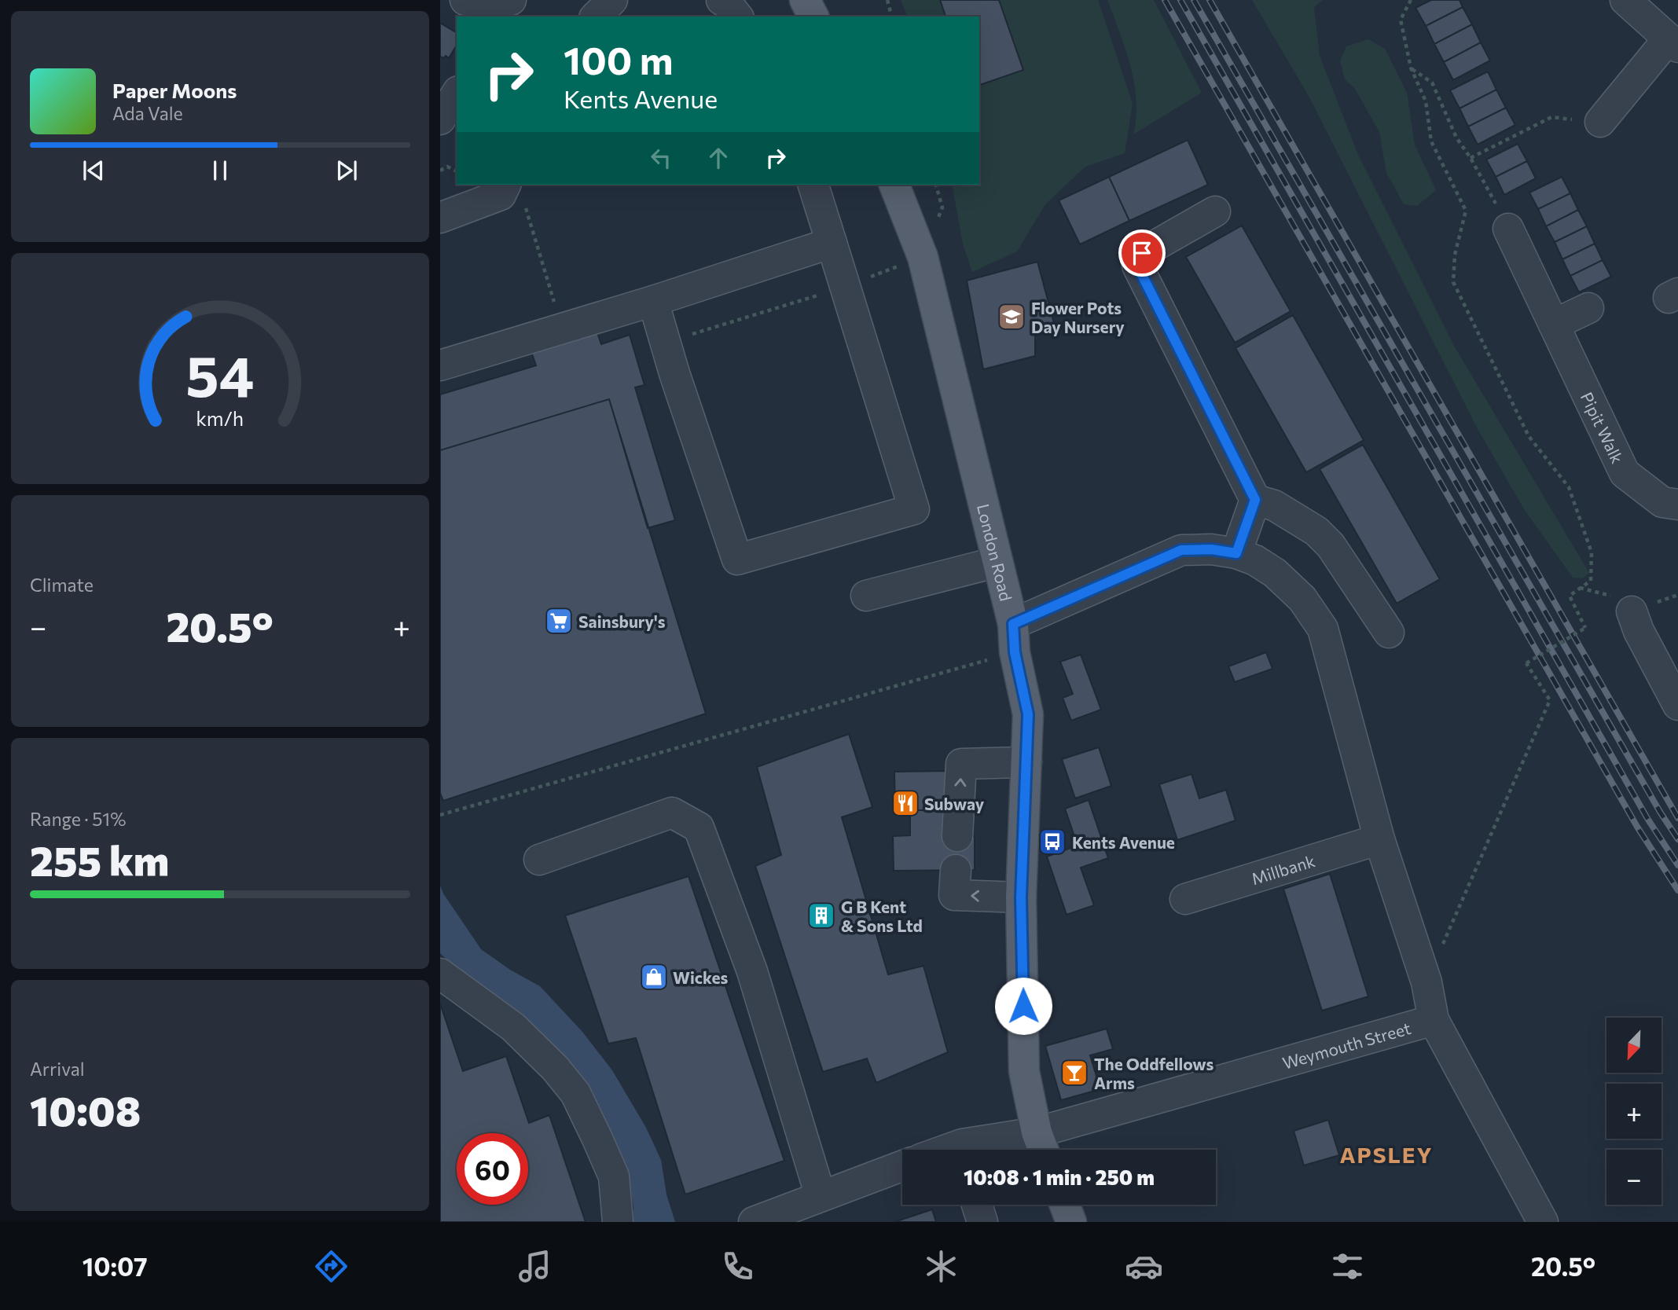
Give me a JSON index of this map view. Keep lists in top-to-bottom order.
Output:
{
  "streets": {
    "main road": ["London Road"],
    "street": ["Pipit Walk", "Millbank", "Weymouth Street"]
  },
  "crossings": [
    ["London Road", "Weymouth Street"]
  ],
  "districts": ["APSLEY"],
  "places": {
    "school or university": ["Flower Pots Day Nursery"],
    "supermarket": ["Sainsbury's"],
    "restaurant": ["Subway"],
    "bus stop": ["Kents Avenue"],
    "building": ["G B Kent & Sons Ltd"],
    "shop": ["Wickes"],
    "bar": ["The Oddfellows Arms"]
  },
  "north": "bottom left",
  "page": {
    "turn": ["100 m", "Kents Avenue"],
    "song": ["Paper Moons", "Ada Vale"],
    "tile": [
      "Climate",
      ["Range · 51%", "255 km"],
      ["Arrival", "10:08"]
    ],
    "heat": ["−", "20.5°", "+"],
    "map_buttons": ["+", "−"],
    "limit": "60",
    "trip": "10:08 · 1 min · 250 m",
    "tabs": ["10:07", "20.5°"],
    "gauge": ["54", "km/h"]
  }
}
